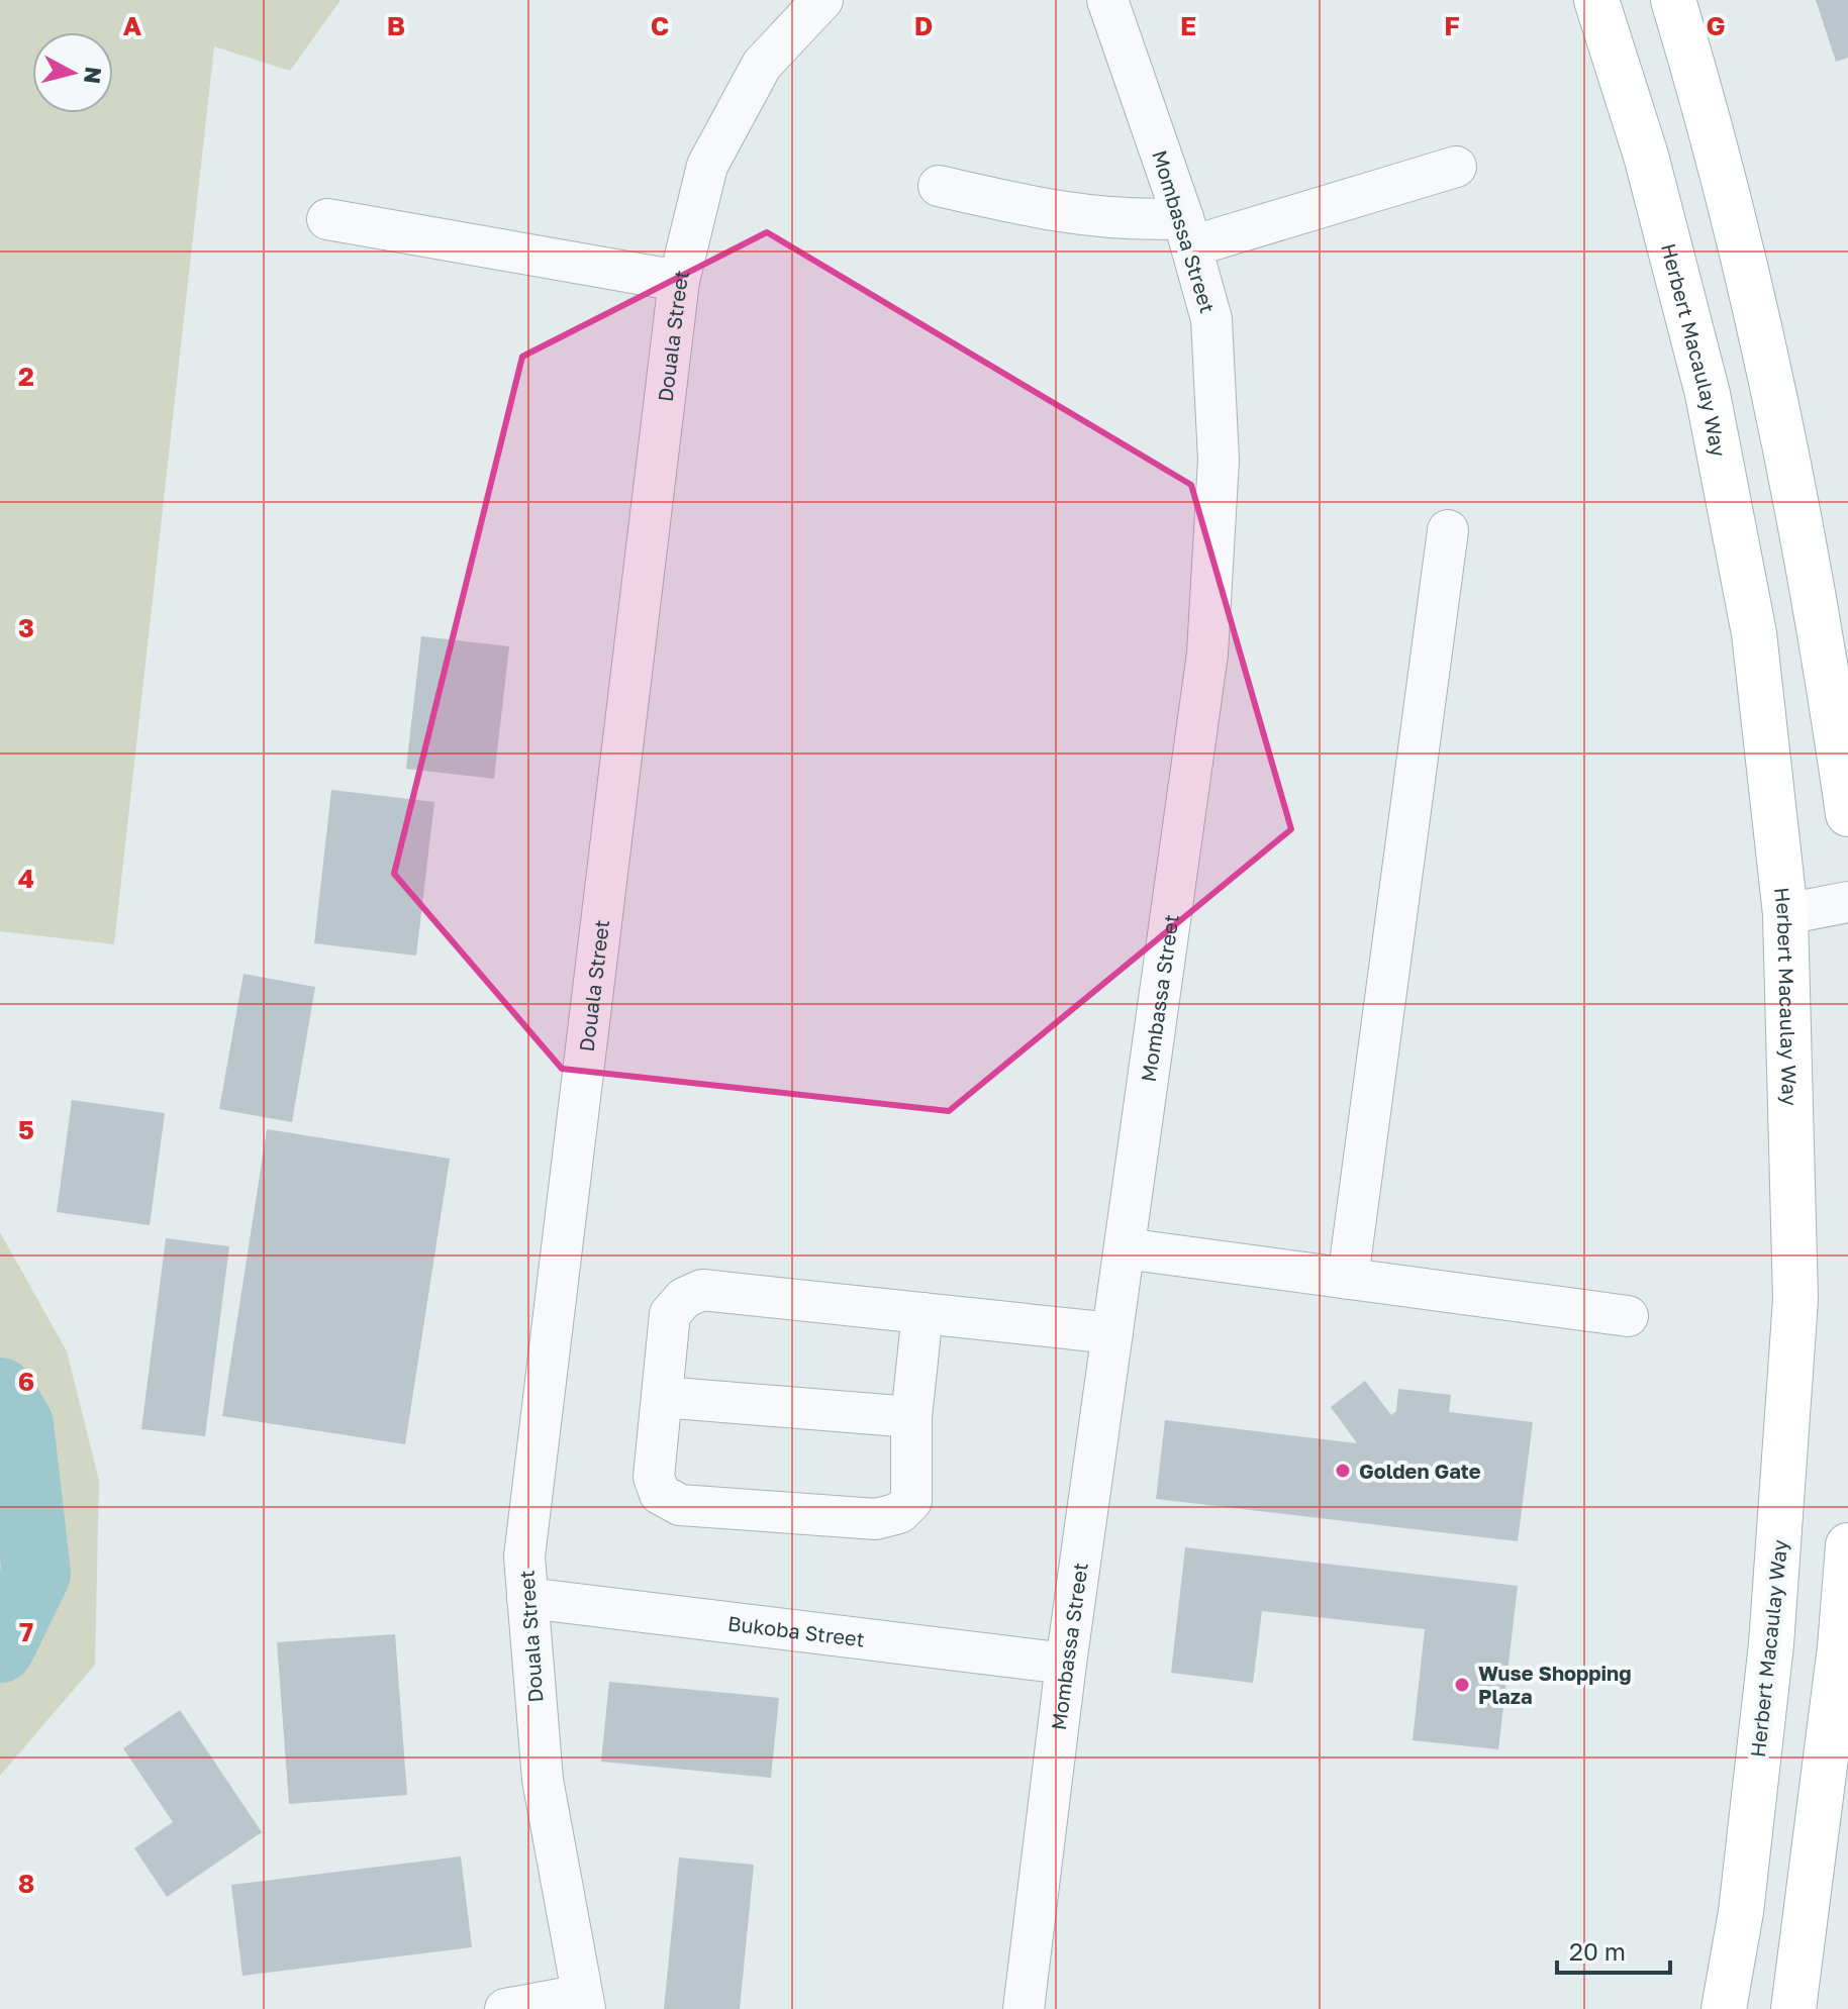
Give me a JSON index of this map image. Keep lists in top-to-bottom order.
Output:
{
  "streets": {
    "main road": ["Herbert Macaulay Way"],
    "street": ["Mombassa Street", "Douala Street", "Bukoba Street"]
  },
  "crossings": [
    ["Mombassa Street", "Bukoba Street"],
    ["Douala Street", "Bukoba Street"]
  ],
  "places": ["Golden Gate", "Wuse Shopping Plaza"],
  "scale_bar": "20 m",
  "north": "right",
  "grid": {
    "columns": [
      "A",
      "B",
      "C",
      "D",
      "E",
      "F",
      "G"
    ],
    "rows": [
      "2",
      "3",
      "4",
      "5",
      "6",
      "7",
      "8"
    ]
  }
}
